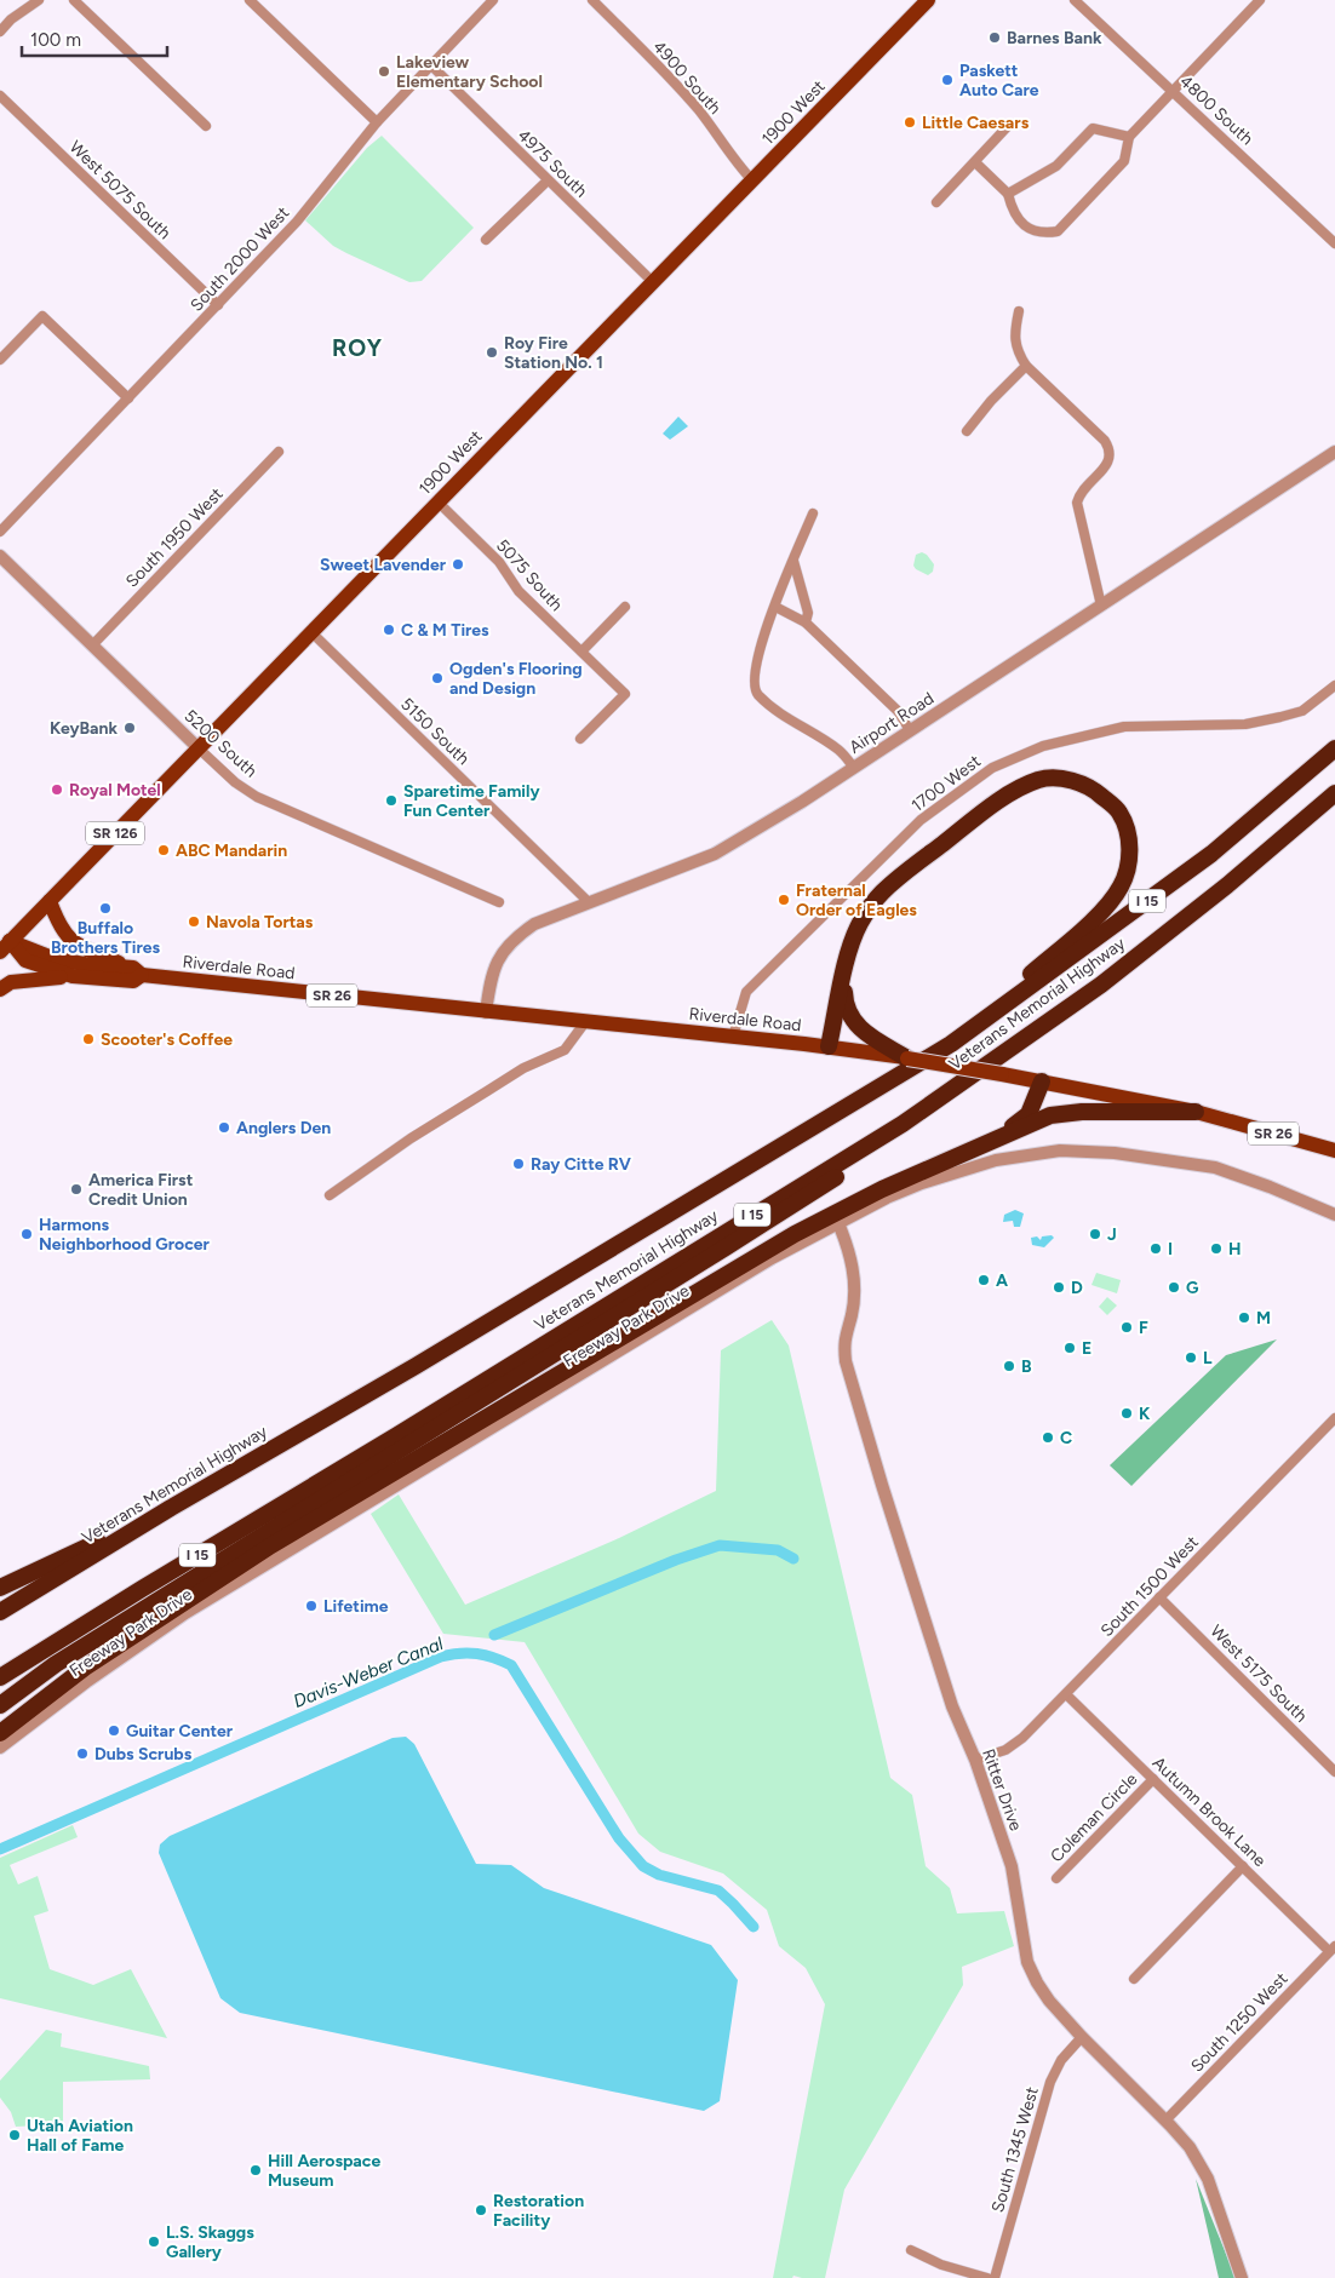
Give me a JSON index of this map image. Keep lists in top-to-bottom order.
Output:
{
  "streets": {
    "highway": ["I 15", "Veterans Memorial Highway"],
    "main road": [
      "1900 West",
      "SR 126",
      "Riverdale Road",
      "SR 26"
    ],
    "street": [
      "4900 South",
      "4800 South",
      "4975 South",
      "West 5075 South",
      "South 2000 West",
      "South 1950 West",
      "5075 South",
      "Airport Road",
      "5150 South",
      "5200 South",
      "1700 West",
      "Freeway Park Drive",
      "South 1500 West",
      "West 5175 South",
      "Ritter Drive",
      "Autumn Brook Lane",
      "Coleman Circle",
      "South 1250 West",
      "South 1345 West"
    ]
  },
  "crossings": [
    ["4900 South", "1900 West"],
    ["1900 West", "4975 South"],
    ["1900 West", "5075 South"],
    ["1900 West", "5150 South"],
    ["1900 West", "5200 South"],
    ["1900 West", "Riverdale Road"],
    ["4975 South", "South 2000 West"],
    ["West 5075 South", "South 2000 West"],
    ["South 1950 West", "5200 South"],
    ["Airport Road", "5150 South"],
    ["Airport Road", "Riverdale Road"],
    ["1700 West", "Riverdale Road"],
    ["Freeway Park Drive", "Ritter Drive"],
    ["South 1500 West", "West 5175 South"],
    ["South 1500 West", "Ritter Drive"],
    ["South 1500 West", "Autumn Brook Lane"],
    ["Ritter Drive", "South 1250 West"],
    ["Ritter Drive", "South 1345 West"],
    ["Autumn Brook Lane", "Coleman Circle"],
    ["Autumn Brook Lane", "South 1250 West"]
  ],
  "districts": ["ROY"],
  "water": ["Davis-Weber Canal"],
  "places": [
    "Barnes Bank",
    "Lakeview Elementary School",
    "Paskett Auto Care",
    "Little Caesars",
    "Roy Fire Station No. 1",
    "Sweet Lavender",
    "C & M Tires",
    "Ogden's Flooring and Design",
    "KeyBank",
    "Royal Motel",
    "Sparetime Family Fun Center",
    "ABC Mandarin",
    "Fraternal Order of Eagles",
    "Buffalo Brothers Tires",
    "Navola Tortas",
    "Scooter's Coffee",
    "Anglers Den",
    "Ray Citte RV",
    "America First Credit Union",
    "Harmons Neighborhood Grocer",
    "J",
    "I",
    "H",
    "A",
    "D",
    "G",
    "M",
    "F",
    "E",
    "L",
    "B",
    "K",
    "C",
    "Lifetime",
    "Guitar Center",
    "Dubs Scrubs",
    "Utah Aviation Hall of Fame",
    "Hill Aerospace Museum",
    "Restoration Facility",
    "L.S. Skaggs Gallery"
  ],
  "scale_bar": "100 m"
}
